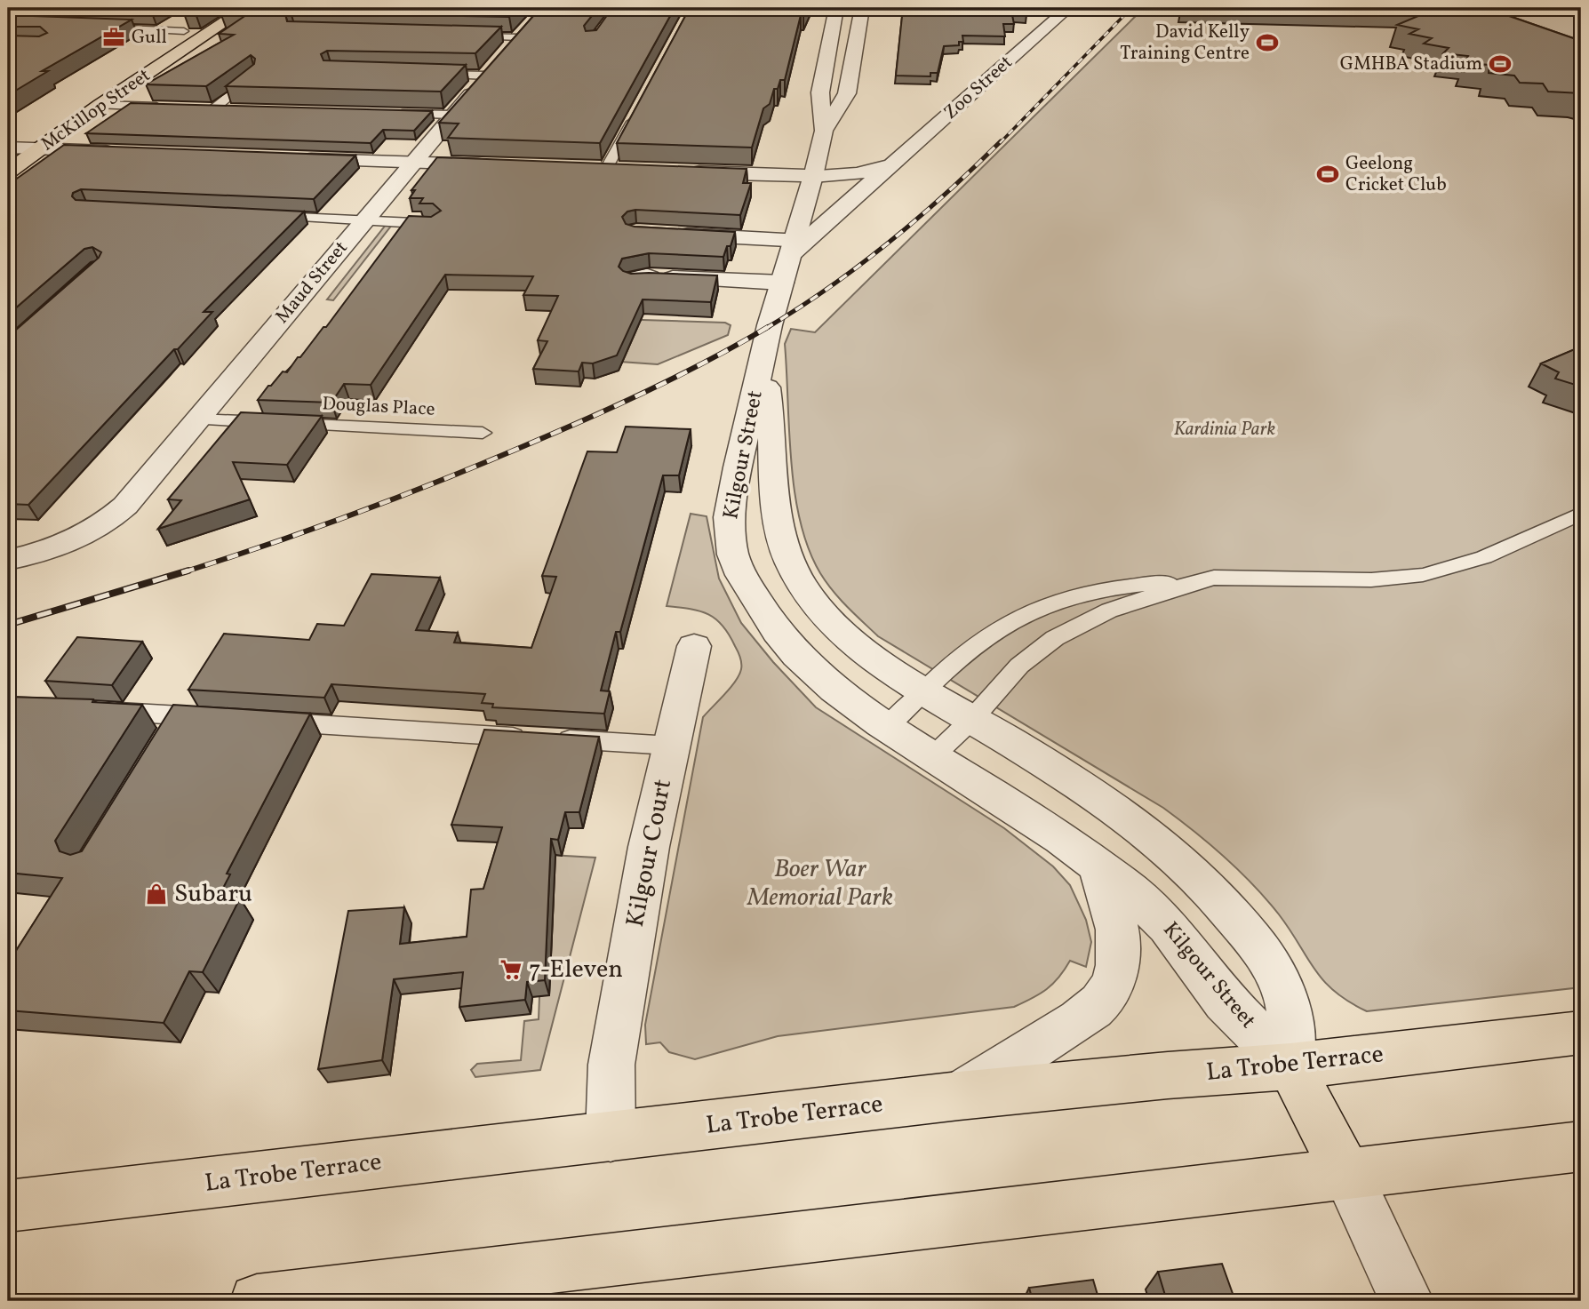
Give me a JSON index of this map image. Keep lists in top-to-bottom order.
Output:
{
  "streets": {
    "highway": ["McKillop Street", "La Trobe Terrace"],
    "street": [
      "Zoo Street",
      "Maud Street",
      "Kilgour Street",
      "Kilgour Court"
    ],
    "lane": ["Douglas Place"]
  },
  "crossings": [
    ["Zoo Street", "Kilgour Street"],
    ["Maud Street", "Douglas Place"],
    ["Kilgour Street", "La Trobe Terrace"],
    ["Kilgour Court", "La Trobe Terrace"]
  ],
  "parks": ["Kardinia Park", "Boer War Memorial Park"],
  "places": {
    "office": ["Gull"],
    "sports": ["David Kelly Training Centre", "GMHBA Stadium", "Geelong Cricket Club"],
    "shop": ["Subaru"],
    "supermarket": ["7-Eleven"]
  }
}
